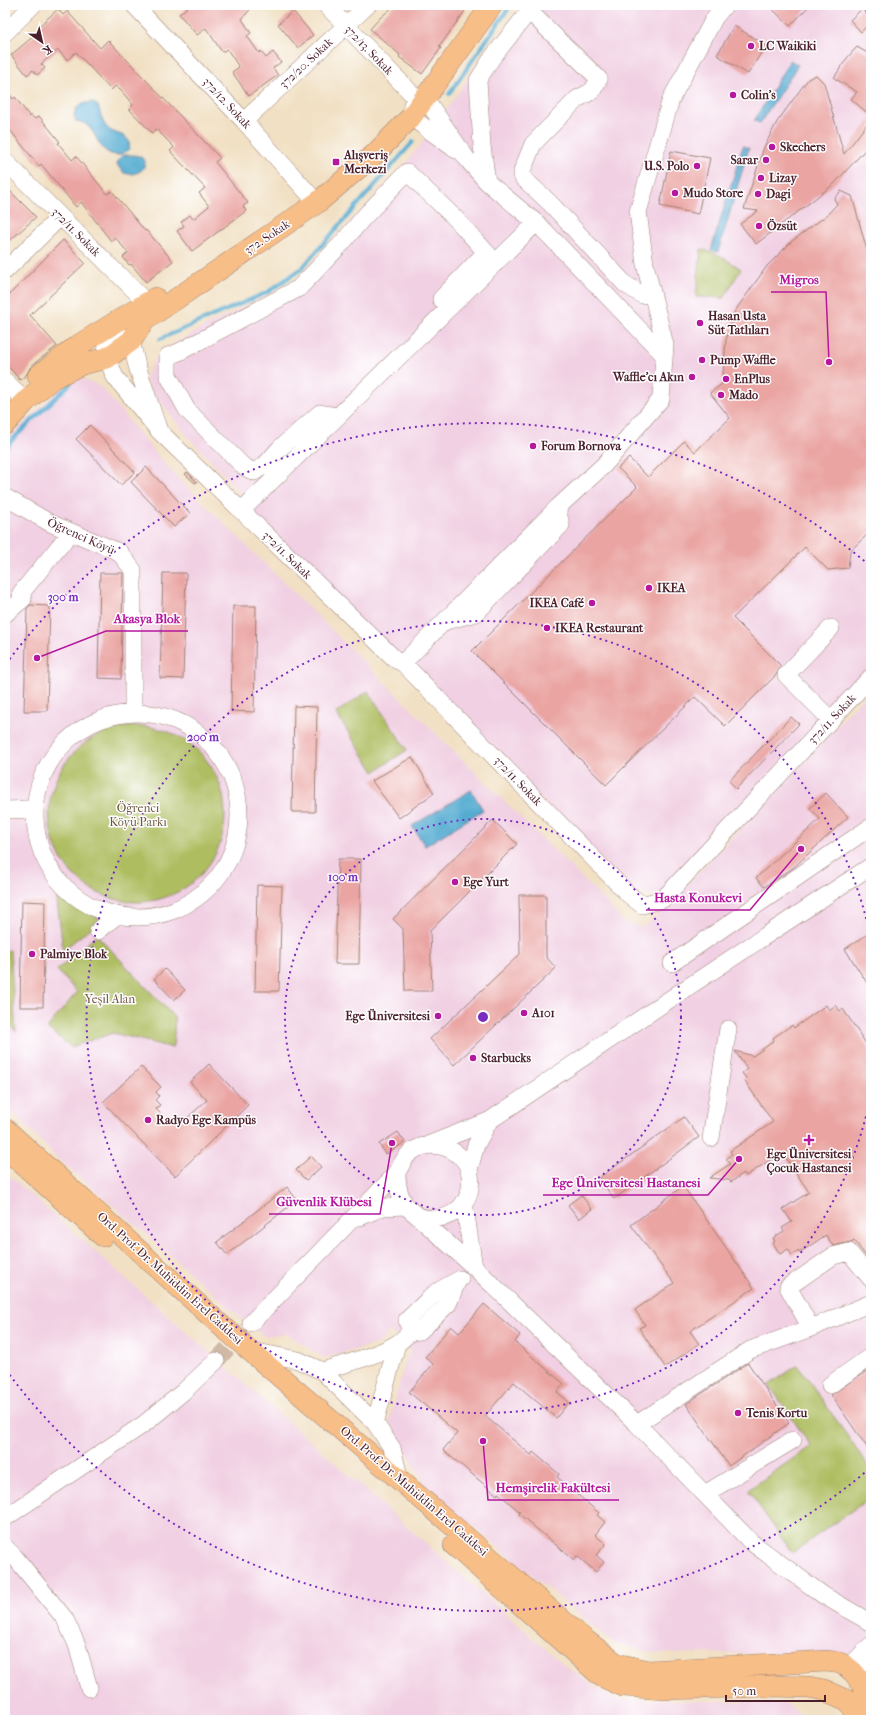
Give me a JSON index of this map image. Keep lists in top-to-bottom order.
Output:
{
  "streets": {
    "main road": ["372. Sokak", "Ord. Prof. Dr. Muhiddin Erel Caddesi"],
    "street": [
      "372/13. Sokak",
      "372/20. Sokak",
      "372/12. Sokak",
      "372/11. Sokak",
      "Öğrenci Köyü"
    ]
  },
  "crossings": [
    ["372/13. Sokak", "372/20. Sokak"],
    ["372/13. Sokak", "372. Sokak"],
    ["372/20. Sokak", "372/12. Sokak"],
    ["372/12. Sokak", "372. Sokak"],
    ["372/11. Sokak", "372. Sokak"]
  ],
  "parks": ["Öğrenci Köyü Parkı", "Yeşil Alan"],
  "places": {
    "other": [
      "LC Waikiki",
      "Colin's",
      "Skechers",
      "Sarar",
      "U.S. Polo",
      "Lizay",
      "Mudo Store",
      "Dagi",
      "Özsüt",
      "Hasan Usta Süt Tatlıları",
      "Pump Waffle",
      "Migros",
      "Waffle'cı Akın",
      "EnPlus",
      "Mado",
      "Forum Bornova",
      "IKEA",
      "IKEA Café",
      "IKEA Restaurant",
      "Akasya Blok",
      "Hasta Konukevi",
      "Ege Yurt",
      "Palmiye Blok",
      "A101",
      "Ege Üniversitesi",
      "Starbucks",
      "Radyo Ege Kampüs",
      "Güvenlik Klübesi",
      "Ege Üniversitesi Hastanesi",
      "Tenis Kortu",
      "Hemşirelik Fakültesi"
    ],
    "transit": ["Alışveriş Merkezi"],
    "health": ["Ege Üniversitesi Çocuk Hastanesi"]
  },
  "scale_bar": "50 m",
  "north": "bottom right",
  "rings": ["300 m", "200 m", "100 m"]
}
